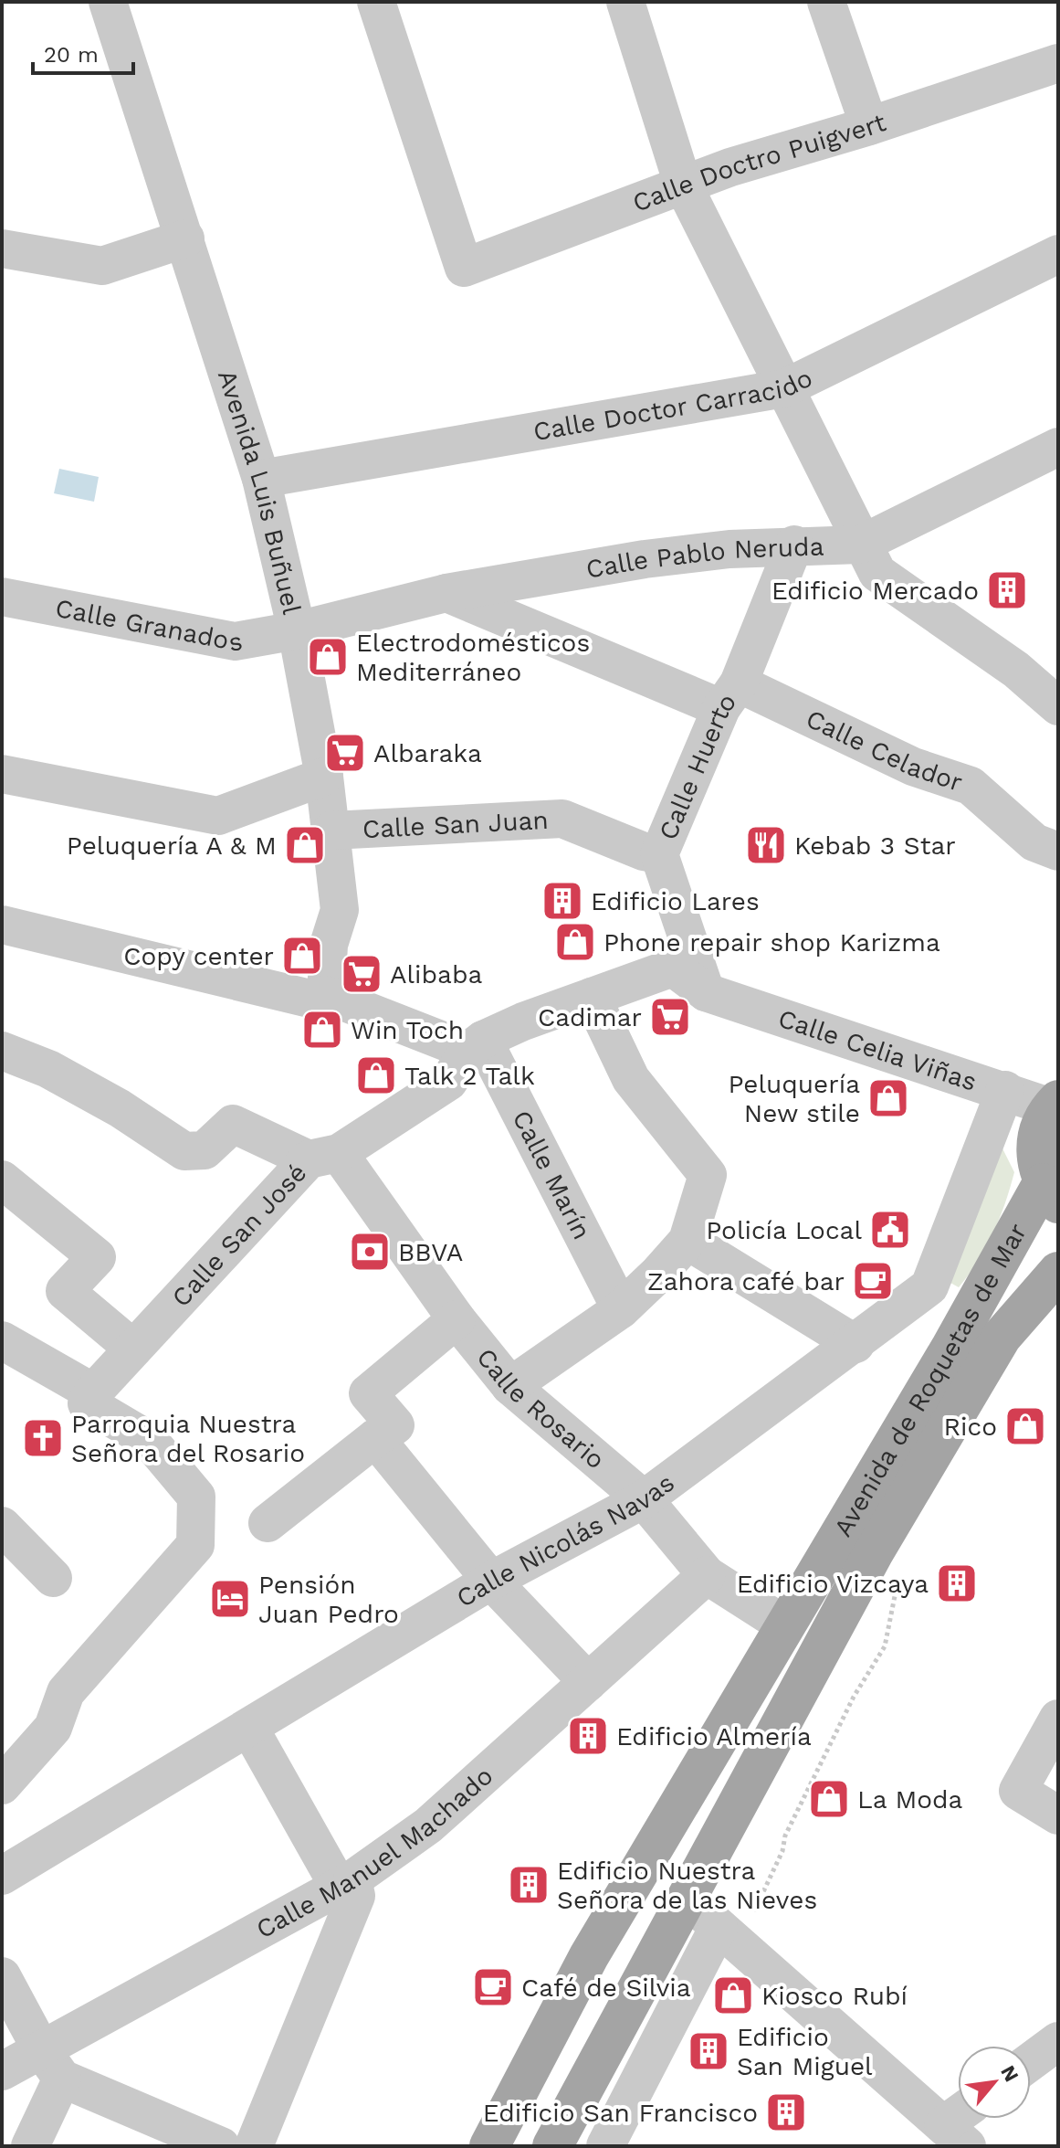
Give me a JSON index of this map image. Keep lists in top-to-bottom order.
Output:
{
  "streets": {
    "main road": ["Avenida de Roquetas de Mar"],
    "street": [
      "Calle Doctro Puigvert",
      "Calle Doctor Carracido",
      "Avenida Luis Buñuel",
      "Calle Pablo Neruda",
      "Calle Granados",
      "Calle Celador",
      "Calle Huerto",
      "Calle San Juan",
      "Calle Celia Viñas",
      "Calle Marín",
      "Calle San José",
      "Calle Rosario",
      "Calle Nicolás Navas",
      "Calle Manuel Machado"
    ]
  },
  "crossings": [
    ["Calle Doctor Carracido", "Avenida Luis Buñuel"],
    ["Avenida Luis Buñuel", "Calle Pablo Neruda"],
    ["Avenida Luis Buñuel", "Calle Granados"],
    ["Avenida Luis Buñuel", "Calle San Juan"],
    ["Calle Pablo Neruda", "Calle Granados"],
    ["Calle Pablo Neruda", "Calle Celador"],
    ["Calle Pablo Neruda", "Calle Huerto"],
    ["Calle Celador", "Calle Huerto"],
    ["Calle Huerto", "Calle San Juan"],
    ["Calle Huerto", "Calle Celia Viñas"],
    ["Calle Celia Viñas", "Calle Nicolás Navas"],
    ["Calle Marín", "Calle San José"],
    ["Calle San José", "Calle Rosario"],
    ["Avenida de Roquetas de Mar", "Calle Rosario"],
    ["Calle Rosario", "Calle Nicolás Navas"],
    ["Calle Rosario", "Calle Manuel Machado"]
  ],
  "places": {
    "building": [
      "Edificio Mercado",
      "Edificio Lares",
      "Edificio Vizcaya",
      "Edificio Almería",
      "Edificio Nuestra Señora de las Nieves",
      "Edificio San Miguel",
      "Edificio San Francisco"
    ],
    "shop": [
      "Electrodomésticos Mediterráneo",
      "Peluquería A & M",
      "Phone repair shop Karizma",
      "Copy center",
      "Win Toch",
      "Talk 2 Talk",
      "Peluquería New stile",
      "Rico",
      "La Moda",
      "Kiosco Rubí"
    ],
    "supermarket": ["Albaraka", "Alibaba", "Cadimar"],
    "restaurant": ["Kebab 3 Star"],
    "public building": ["Policía Local"],
    "bank": ["BBVA"],
    "cafe": ["Zahora café bar", "Café de Silvia"],
    "church": ["Parroquia Nuestra Señora del Rosario"],
    "hotel": ["Pensión Juan Pedro"]
  },
  "scale_bar": "20 m",
  "north": "top right"
}
